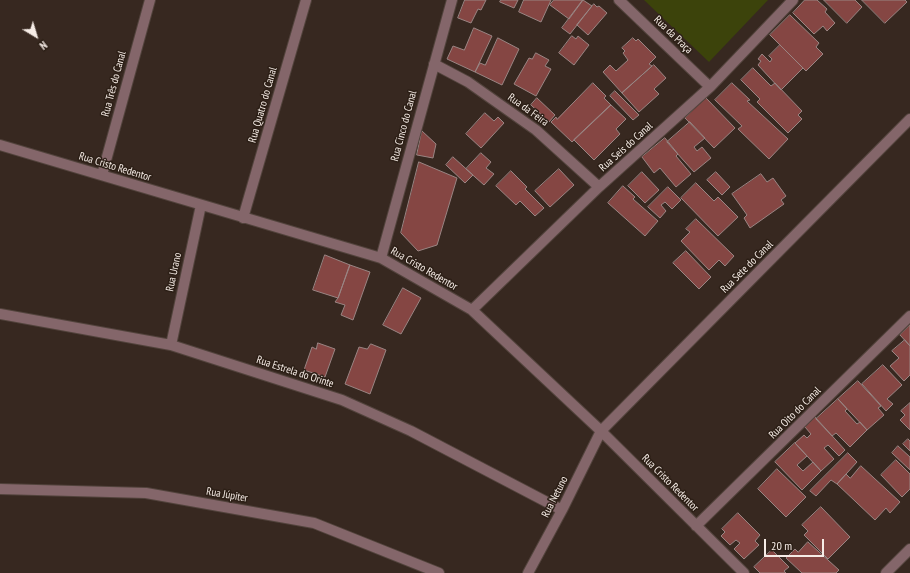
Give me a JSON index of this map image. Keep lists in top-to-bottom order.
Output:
{
  "streets": {
    "street": [
      "Rua da Praça",
      "Rua Três do Canal",
      "Rua Quatro do Canal",
      "Rua da Feira",
      "Rua Cinco do Canal",
      "Rua Seis do Canal",
      "Rua Cristo Redentor",
      "Rua Sete do Canal",
      "Rua Urano",
      "Rua Estrela do Orinte",
      "Rua Oito do Canal",
      "Rua Júpiter",
      "Rua Netuno"
    ]
  },
  "crossings": [
    ["Rua da Praça", "Rua Seis do Canal"],
    ["Rua Três do Canal", "Rua Cristo Redentor"],
    ["Rua Quatro do Canal", "Rua Cristo Redentor"],
    ["Rua da Feira", "Rua Cinco do Canal"],
    ["Rua da Feira", "Rua Seis do Canal"],
    ["Rua Cinco do Canal", "Rua Cristo Redentor"],
    ["Rua Seis do Canal", "Rua Cristo Redentor"],
    ["Rua Cristo Redentor", "Rua Sete do Canal"],
    ["Rua Cristo Redentor", "Rua Urano"],
    ["Rua Cristo Redentor", "Rua Oito do Canal"],
    ["Rua Cristo Redentor", "Rua Netuno"],
    ["Rua Sete do Canal", "Rua Netuno"],
    ["Rua Urano", "Rua Estrela do Orinte"],
    ["Rua Estrela do Orinte", "Rua Netuno"]
  ],
  "scale_bar": "20 m",
  "north": "bottom right"
}
